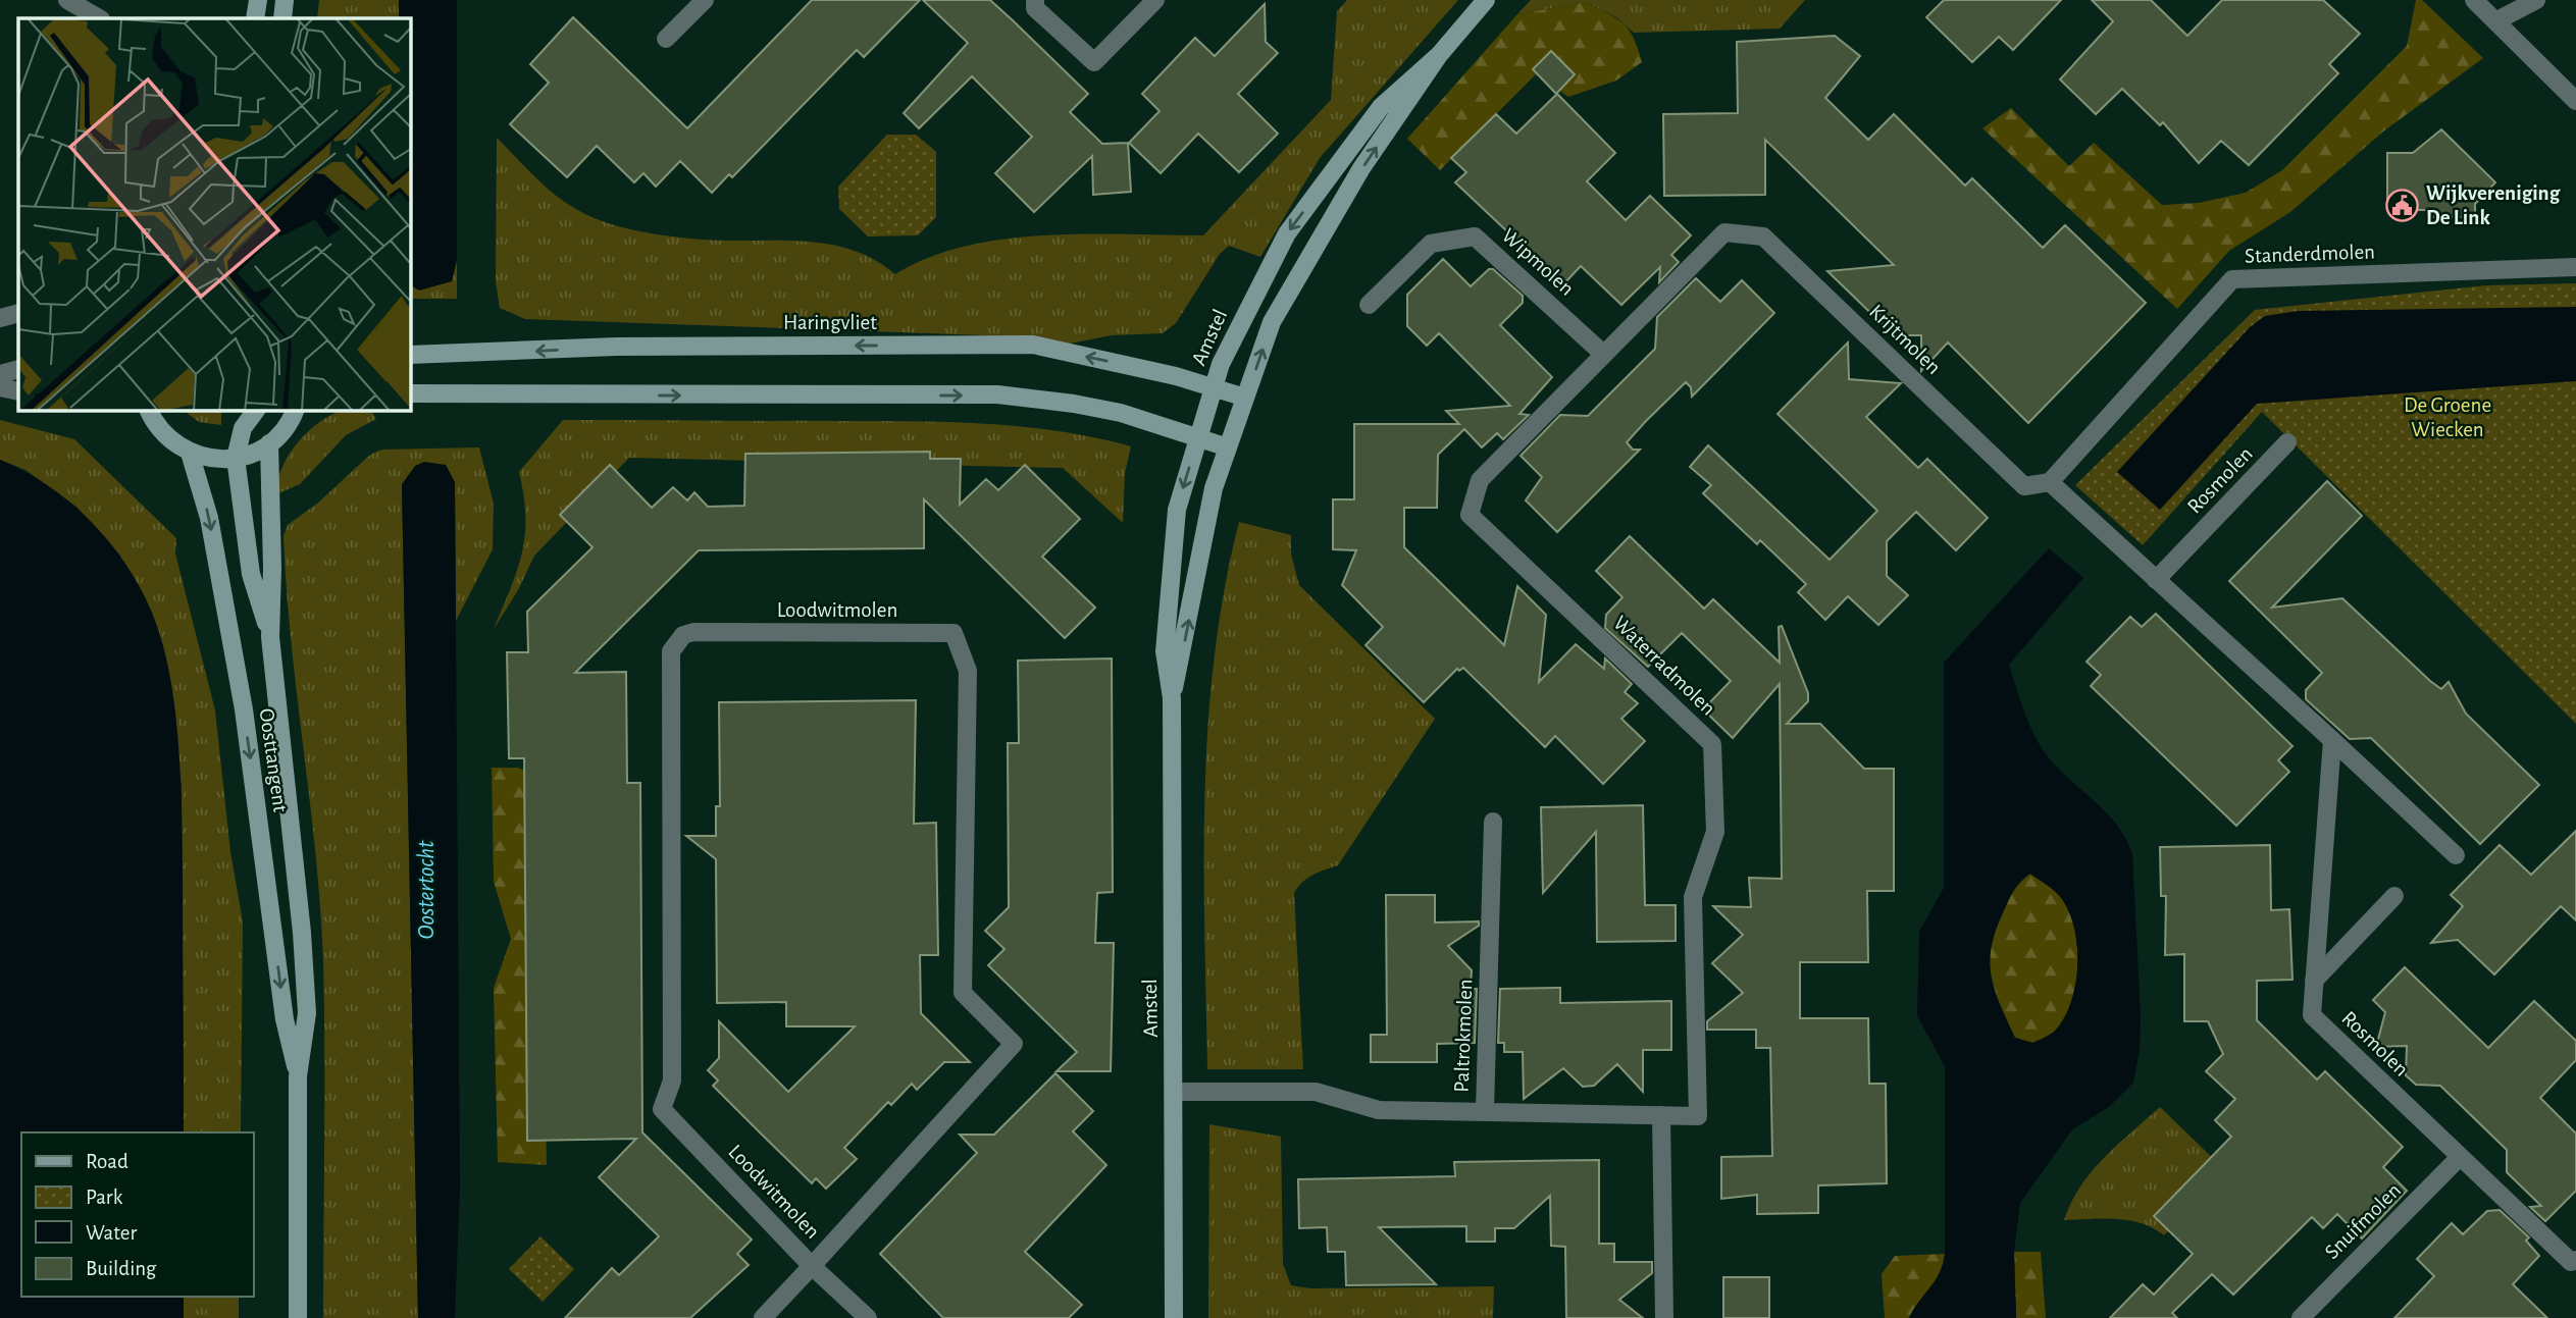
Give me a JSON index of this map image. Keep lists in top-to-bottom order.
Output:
{
  "streets": {
    "street": [
      "Standerdmolen",
      "Wipmolen",
      "Haringvliet",
      "Amstel",
      "Krijtmolen",
      "Rosmolen",
      "Loodwitmolen",
      "Waterradmolen",
      "Oosttangent",
      "Paltrokmolen",
      "Snuifmolen"
    ]
  },
  "crossings": [
    ["Standerdmolen", "Krijtmolen"],
    ["Wipmolen", "Krijtmolen"],
    ["Wipmolen", "Waterradmolen"],
    ["Haringvliet", "Amstel"],
    ["Amstel", "Paltrokmolen"],
    ["Krijtmolen", "Waterradmolen"],
    ["Rosmolen", "Snuifmolen"],
    ["Waterradmolen", "Paltrokmolen"]
  ],
  "water": ["Oostertocht"],
  "parks": ["De Groene Wiecken"],
  "places": {
    "public building": ["Wijkvereniging De Link"]
  },
  "legend": [
    "Road",
    "Park",
    "Water",
    "Building"
  ]
}
